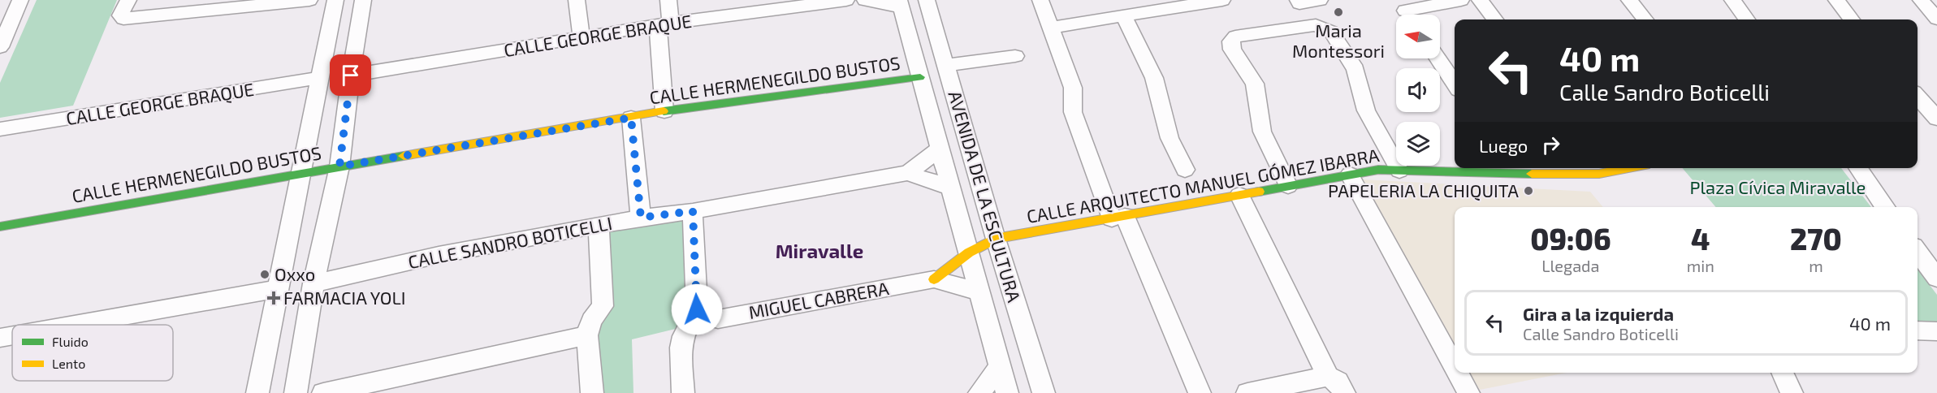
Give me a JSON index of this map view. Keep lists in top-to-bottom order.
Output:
{
  "streets": {
    "street": [
      "CALLE GEORGE BRAQUE",
      "CALLE HERMENEGILDO BUSTOS",
      "CALLE ARQUITECTO MANUEL GÓMEZ IBARRA",
      "AVENIDA DE LA ESCULTURA",
      "CALLE SANDRO BOTICELLI",
      "MIGUEL CABRERA"
    ]
  },
  "crossings": [
    ["CALLE HERMENEGILDO BUSTOS", "AVENIDA DE LA ESCULTURA"],
    ["CALLE ARQUITECTO MANUEL GÓMEZ IBARRA", "AVENIDA DE LA ESCULTURA"],
    ["CALLE ARQUITECTO MANUEL GÓMEZ IBARRA", "MIGUEL CABRERA"],
    ["AVENIDA DE LA ESCULTURA", "CALLE SANDRO BOTICELLI"],
    ["AVENIDA DE LA ESCULTURA", "MIGUEL CABRERA"]
  ],
  "districts": ["Miravalle"],
  "parks": ["Plaza Cívica Miravalle"],
  "places": {
    "other": ["Maria Montessori", "PAPELERIA LA CHIQUITA", "Oxxo"],
    "health": ["FARMACIA YOLI"]
  },
  "legend": ["Fluido", "Lento"],
  "north": "left",
  "page": {
    "turn": ["40 m", "Calle Sandro Boticelli"],
    "then": "Luego",
    "eta": [
      "09:06",
      "Llegada",
      "4",
      "min",
      "270",
      "m"
    ],
    "list": [
      {
        "name": "Gira a la izquierda",
        "note": "Calle Sandro Boticelli",
        "value": "40 m"
      }
    ]
  }
}
